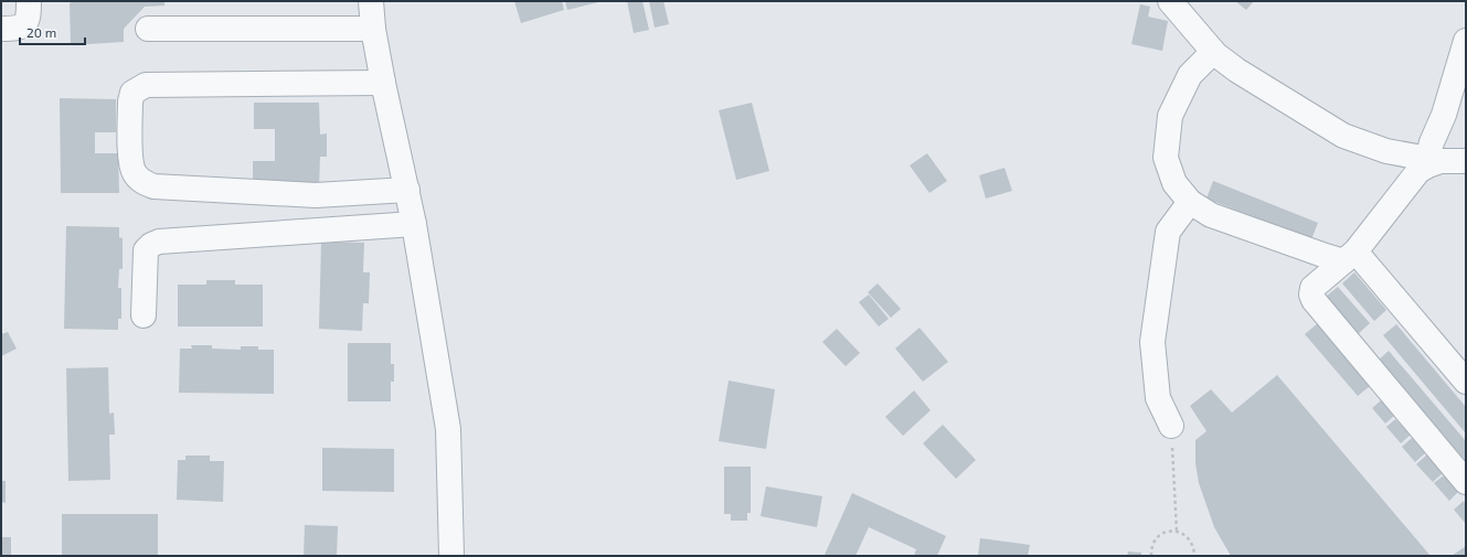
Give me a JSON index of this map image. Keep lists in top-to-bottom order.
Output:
{
  "scale_bar": "20 m"
}
